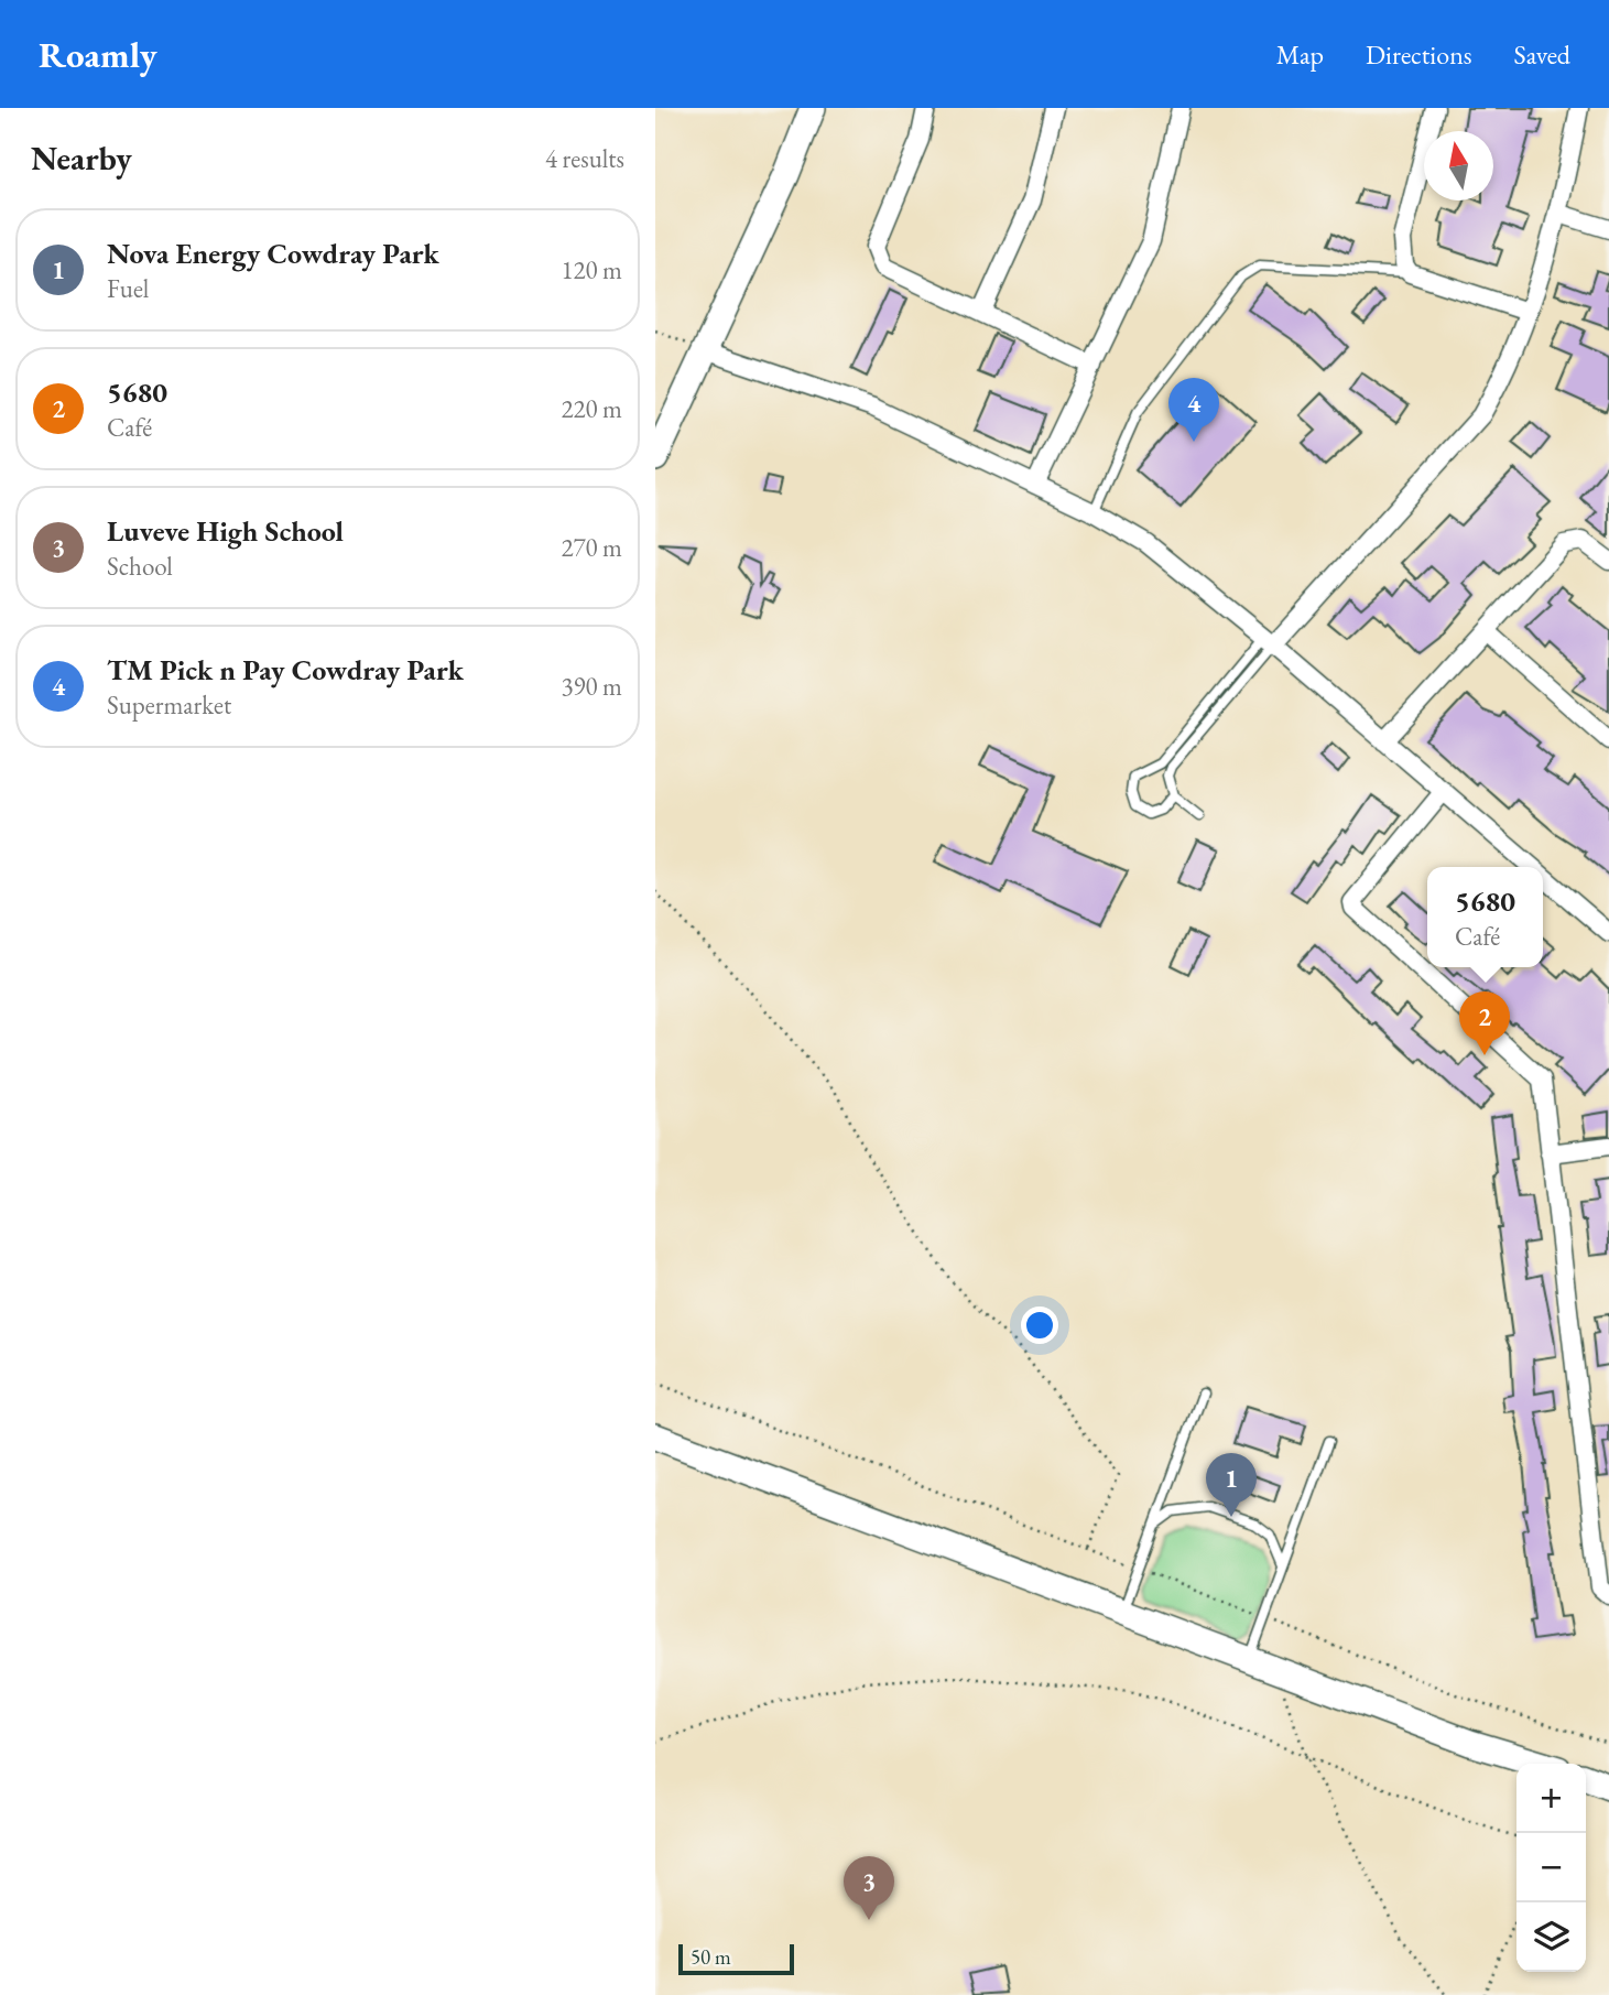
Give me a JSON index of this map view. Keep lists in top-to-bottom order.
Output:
{
  "scale_bar": "50 m",
  "north": "top",
  "page": {
    "header": "Roamly",
    "nav": ["Map", "Directions", "Saved"],
    "heading": ["Nearby", "4 results"],
    "list": [
      {
        "mark": "1",
        "name": "Nova Energy Cowdray Park",
        "note": "Fuel",
        "value": "120 m"
      },
      {
        "mark": "2",
        "name": "5680",
        "note": "Café",
        "value": "220 m"
      },
      {
        "mark": "3",
        "name": "Luveve High School",
        "note": "School",
        "value": "270 m"
      },
      {
        "mark": "4",
        "name": "TM Pick n Pay Cowdray Park",
        "note": "Supermarket",
        "value": "390 m"
      }
    ],
    "pins": [
      "4",
      "2",
      "1",
      "3"
    ],
    "popup": ["5680", "Café"],
    "map_buttons": ["+", "−"],
    "scale": "50 m"
  }
}
